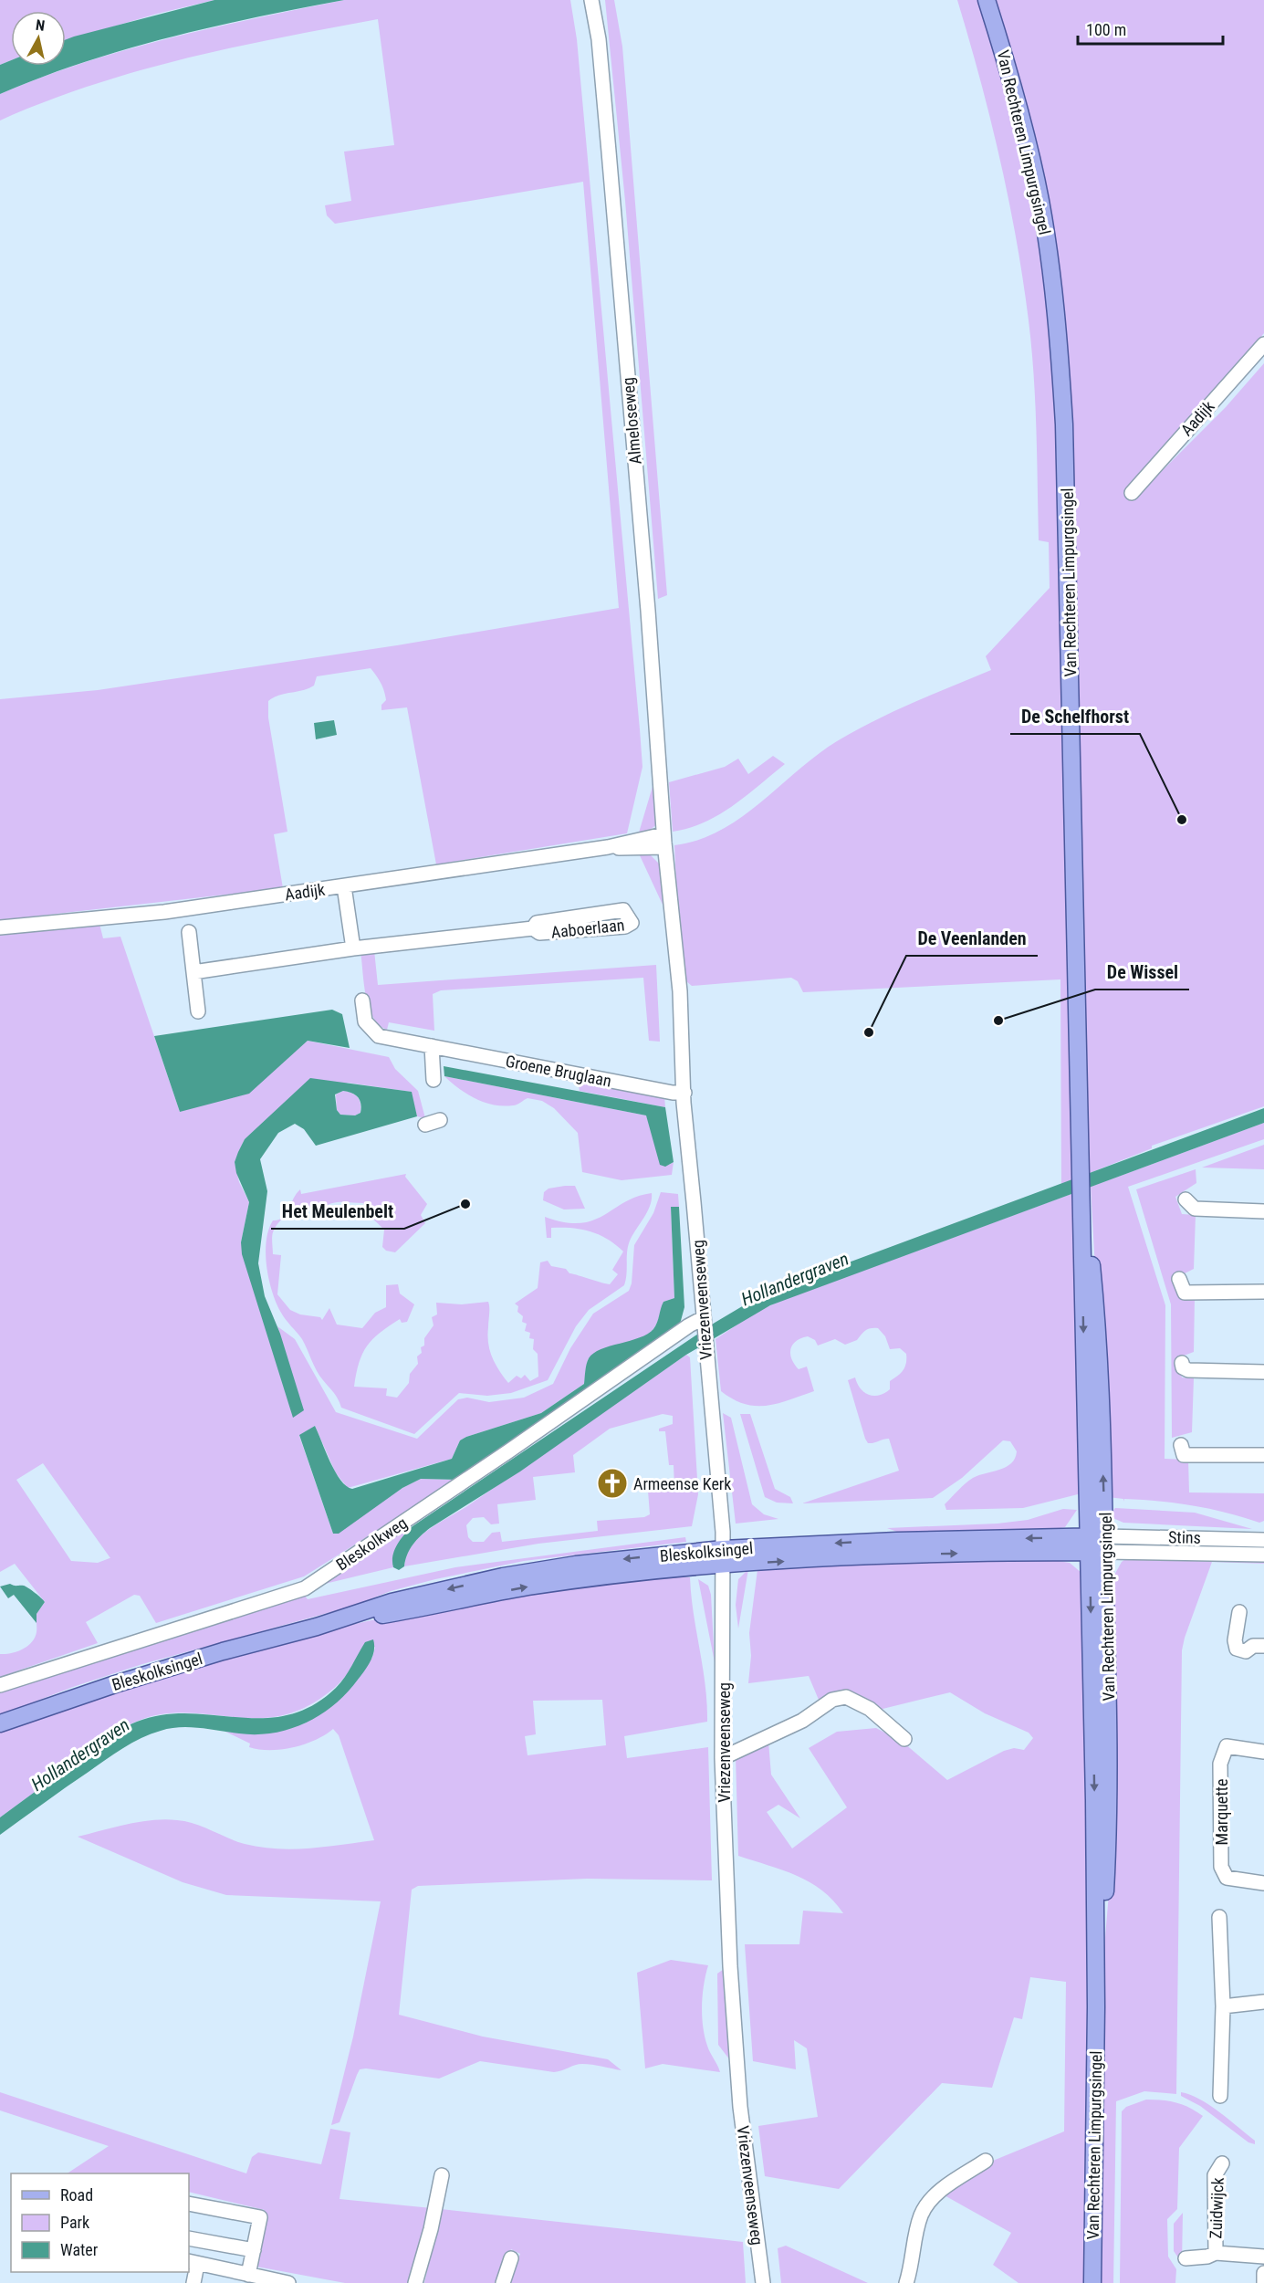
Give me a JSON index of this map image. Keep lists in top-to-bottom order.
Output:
{
  "streets": {
    "main road": ["Van Rechteren Limpurgsingel", "Bleskolksingel"],
    "street": [
      "Aadijk",
      "Almeloseweg",
      "Aaboerlaan",
      "Groene Bruglaan",
      "Vriezenveenseweg",
      "Stins",
      "Bleskolkweg",
      "Marquette",
      "Zuidwijck"
    ]
  },
  "crossings": [
    ["Van Rechteren Limpurgsingel", "Stins"],
    ["Van Rechteren Limpurgsingel", "Bleskolksingel"],
    ["Aadijk", "Almeloseweg"],
    ["Aadijk", "Vriezenveenseweg"],
    ["Almeloseweg", "Vriezenveenseweg"],
    ["Groene Bruglaan", "Vriezenveenseweg"],
    ["Vriezenveenseweg", "Bleskolkweg"],
    ["Vriezenveenseweg", "Bleskolksingel"],
    ["Stins", "Bleskolksingel"]
  ],
  "water": ["Hollandergraven"],
  "places": {
    "other": [
      "De Schelfhorst",
      "De Wissel",
      "De Veenlanden",
      "Het Meulenbelt"
    ],
    "church": ["Armeense Kerk"]
  },
  "legend": ["Road", "Park", "Water"],
  "scale_bar": "100 m",
  "north": "top"
}
